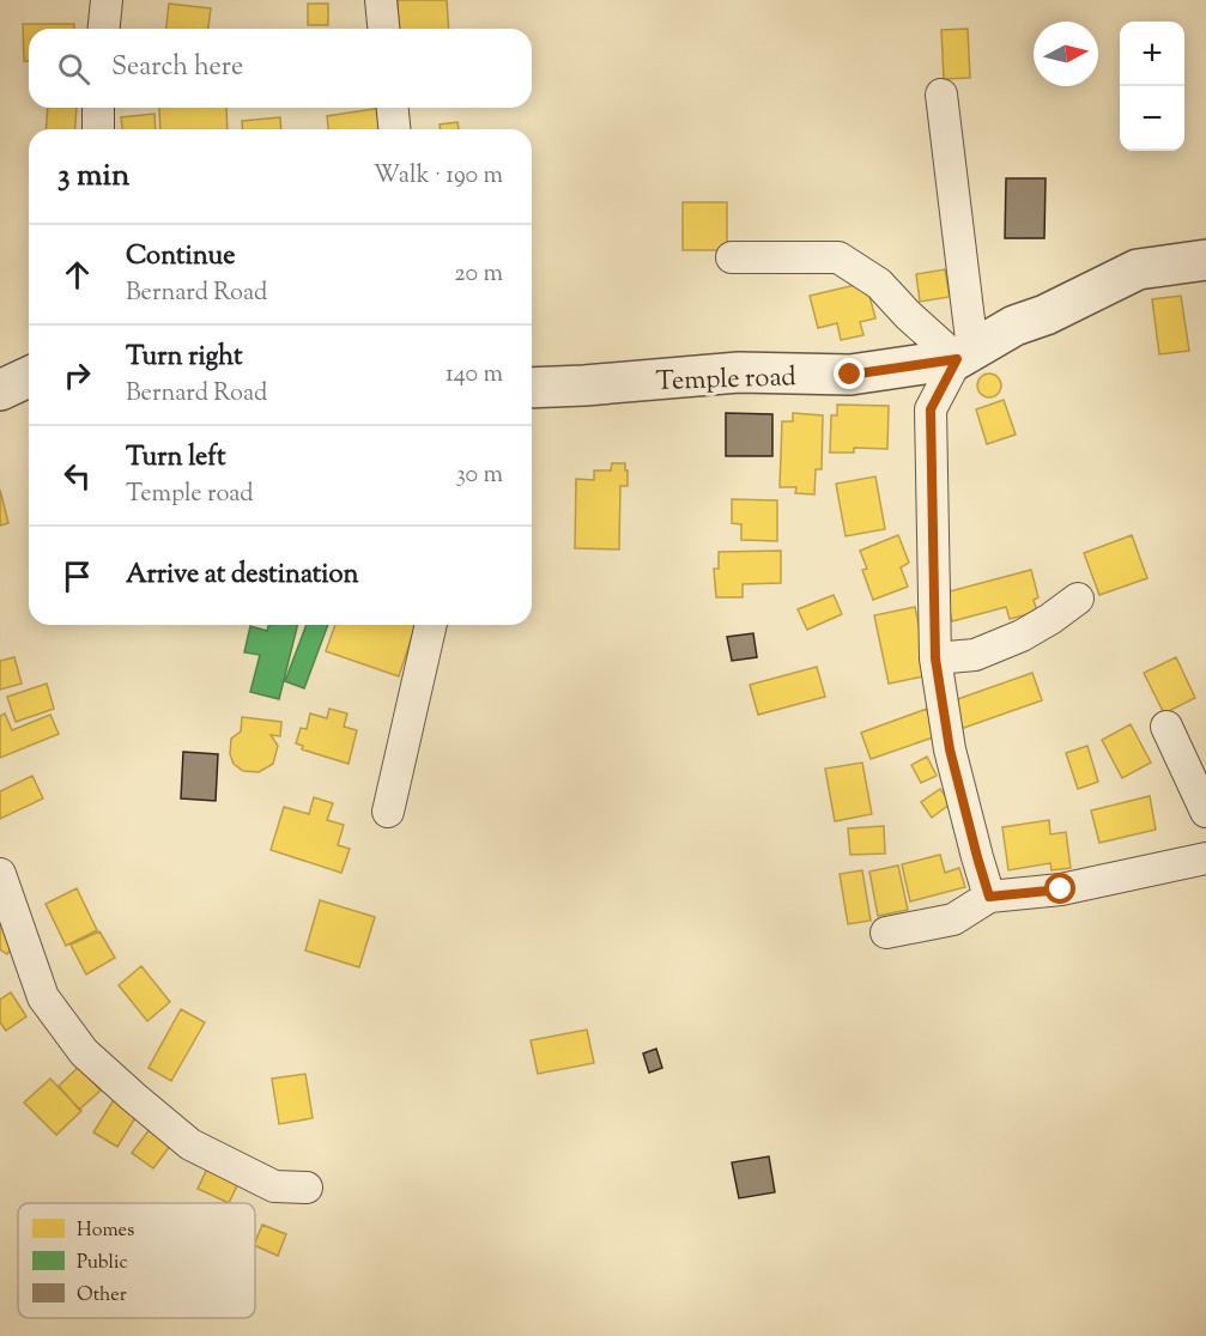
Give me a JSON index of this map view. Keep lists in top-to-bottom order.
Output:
{
  "streets": {
    "street": ["Temple road"]
  },
  "legend": ["Homes", "Public", "Other"],
  "north": "right",
  "page": {
    "map_buttons": ["+", "−"],
    "search": "Search here",
    "heading": ["3 min", "Walk · 190 m"],
    "list": [
      ["Continue", "Bernard Road", "20 m"],
      ["Turn right", "Bernard Road", "140 m"],
      ["Turn left", "Temple road", "30 m"],
      "Arrive at destination"
    ]
  }
}
